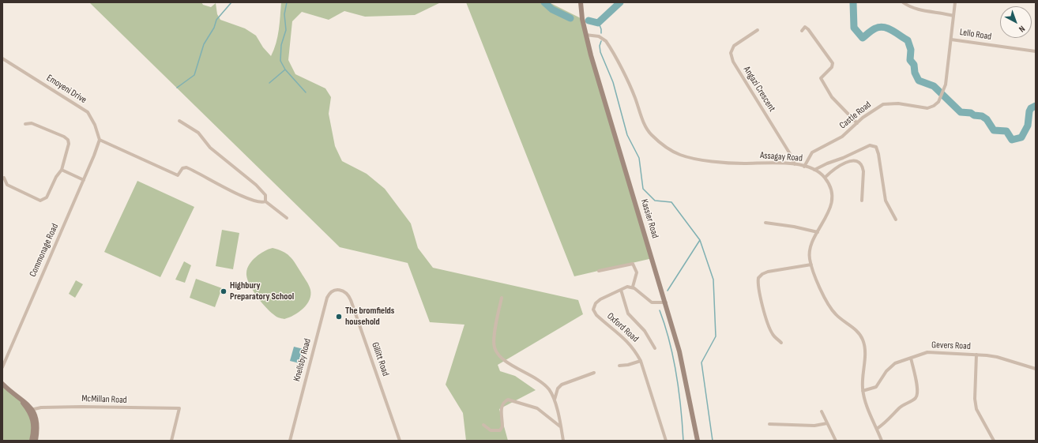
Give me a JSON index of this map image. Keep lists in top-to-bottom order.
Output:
{
  "streets": {
    "main road": ["Kassier Road"],
    "street": [
      "Lello Road",
      "Emoyeni Drive",
      "Angazi Crescent",
      "Castle Road",
      "Assagay Road",
      "Commonage Road",
      "Oxford Road",
      "Gevers Road",
      "Gillitt Road",
      "Knellsby Road",
      "McMillan Road"
    ]
  },
  "crossings": [
    ["Lello Road", "Castle Road"],
    ["Emoyeni Drive", "Commonage Road"],
    ["Angazi Crescent", "Assagay Road"],
    ["Castle Road", "Assagay Road"],
    ["Assagay Road", "Kassier Road"],
    ["Assagay Road", "Gevers Road"],
    ["Gillitt Road", "Knellsby Road"]
  ],
  "places": ["Highbury Preparatory School", "The bromfields household"],
  "north": "bottom right"
}
